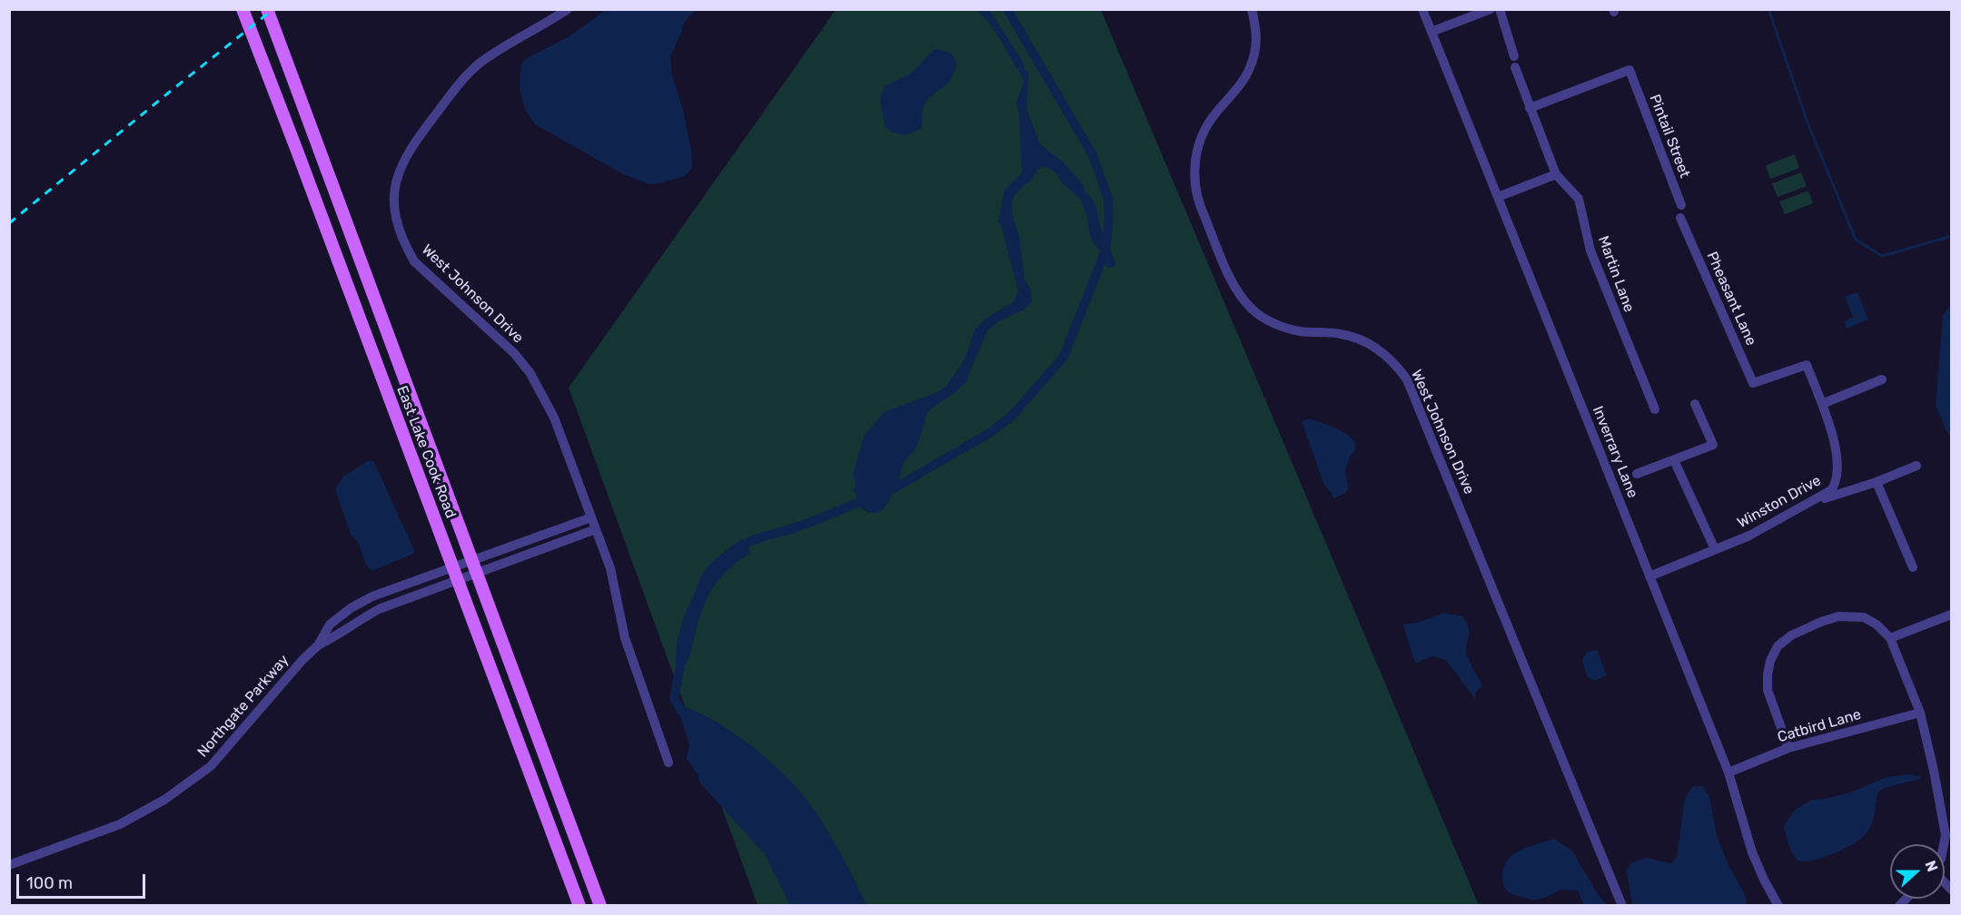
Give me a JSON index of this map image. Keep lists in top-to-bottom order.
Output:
{
  "streets": {
    "main road": ["East Lake Cook Road"],
    "street": [
      "Pintail Street",
      "Martin Lane",
      "West Johnson Drive",
      "Pheasant Lane",
      "Inverrary Lane",
      "Winston Drive",
      "Northgate Parkway",
      "Catbird Lane"
    ]
  },
  "crossings": [
    ["Pintail Street", "Martin Lane"],
    ["West Johnson Drive", "Northgate Parkway"],
    ["Pheasant Lane", "Winston Drive"],
    ["East Lake Cook Road", "Northgate Parkway"],
    ["Inverrary Lane", "Winston Drive"],
    ["Inverrary Lane", "Catbird Lane"]
  ],
  "scale_bar": "100 m",
  "north": "right"
}
